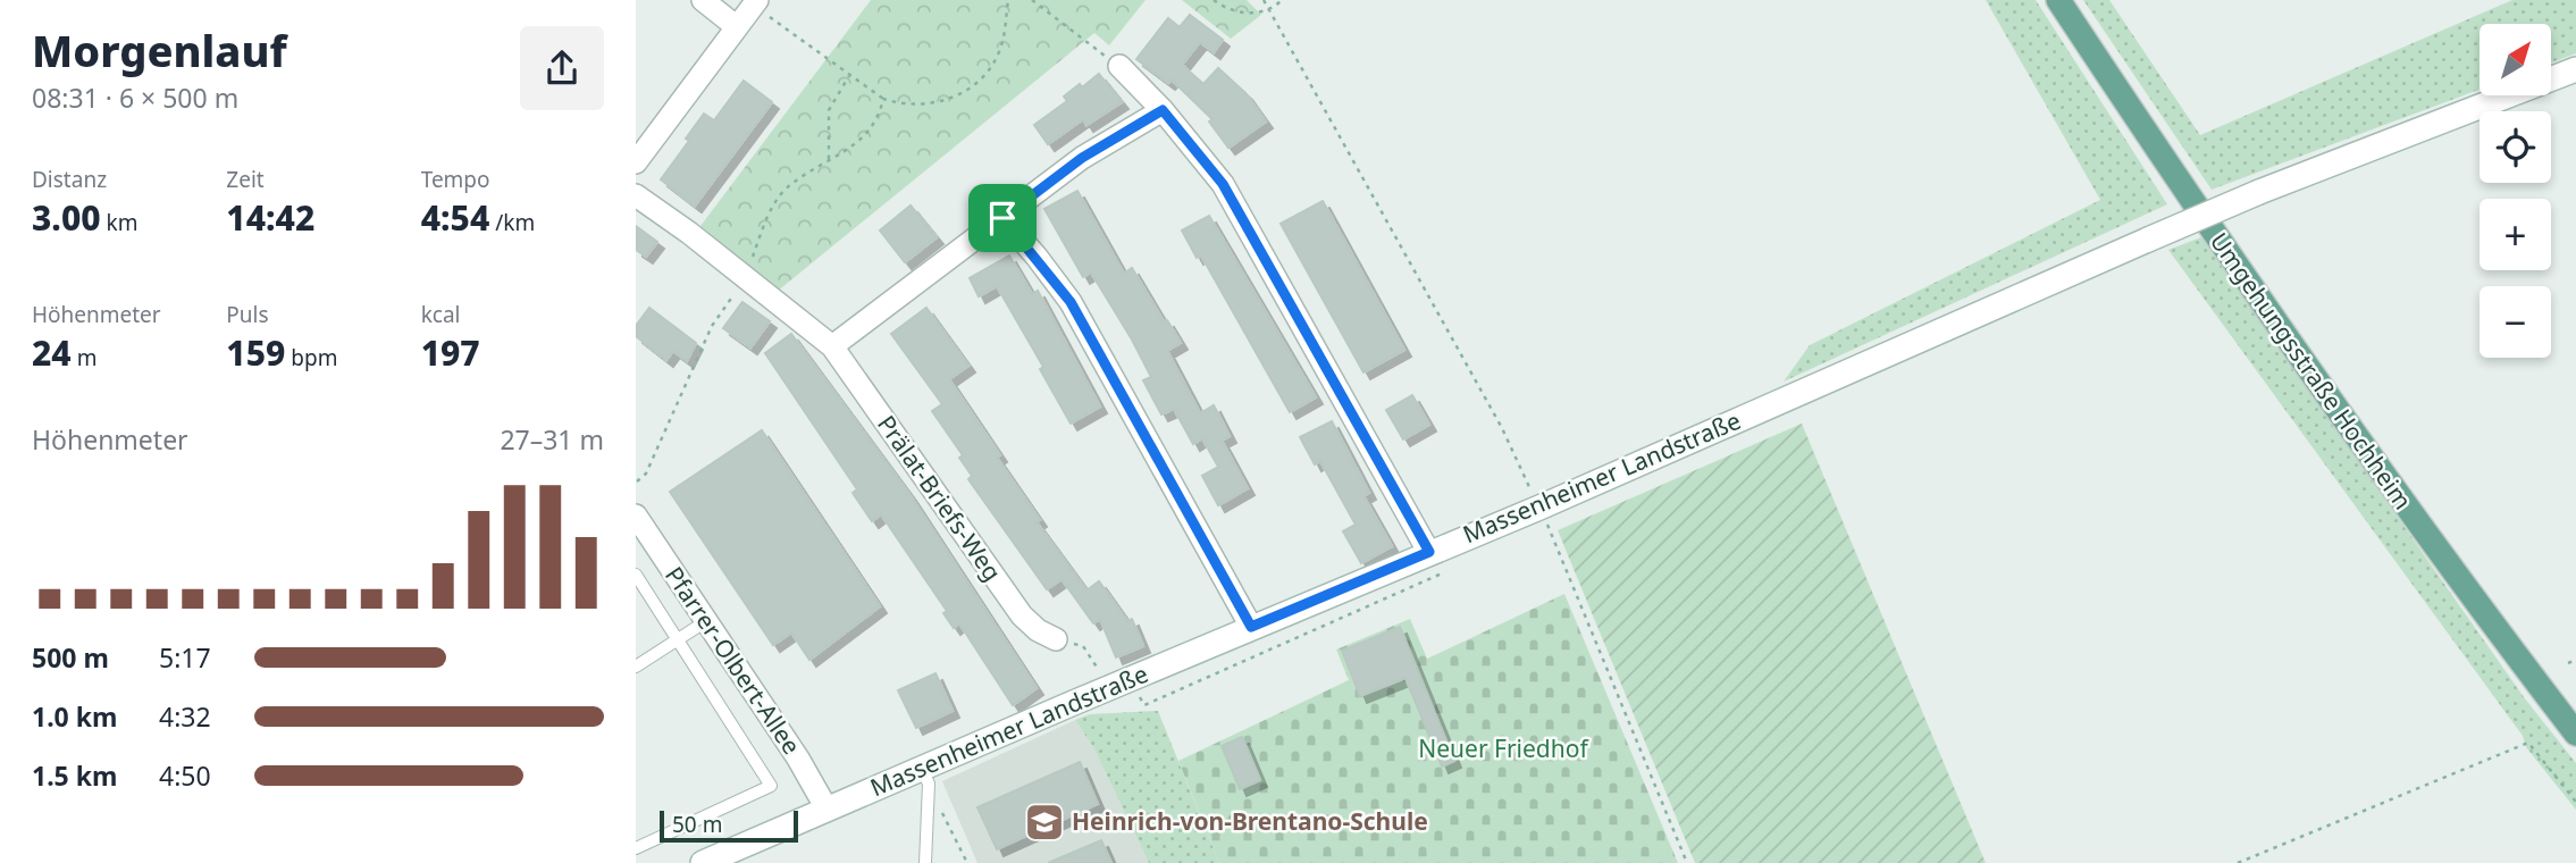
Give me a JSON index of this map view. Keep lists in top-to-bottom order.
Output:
{
  "streets": {
    "main road": ["Umgehungsstraße Hochheim"],
    "street": ["Massenheimer Landstraße", "Prälat-Briefs-Weg", "Pfarrer-Olbert-Allee"]
  },
  "crossings": [
    ["Massenheimer Landstraße", "Pfarrer-Olbert-Allee"]
  ],
  "parks": ["Neuer Friedhof"],
  "places": {
    "school or university": ["Heinrich-von-Brentano-Schule"]
  },
  "scale_bar": "50 m",
  "north": "top right",
  "page": {
    "heading": ["Morgenlauf", "08:31 · 6 × 500 m"],
    "map_buttons": ["+", "−"],
    "stats": [
      ["Distanz", "3.00 km"],
      ["Zeit", "14:42"],
      ["Tempo", "4:54 /km"],
      ["Höhenmeter", "24 m"],
      ["Puls", "159 bpm"],
      ["kcal", "197"]
    ],
    "chart": ["Höhenmeter", "27–31 m"],
    "list": [
      {
        "name": "500 m",
        "note": "5:17"
      },
      {
        "name": "1.0 km",
        "note": "4:32"
      },
      {
        "name": "1.5 km",
        "note": "4:50"
      }
    ],
    "scale": "50 m"
  }
}
